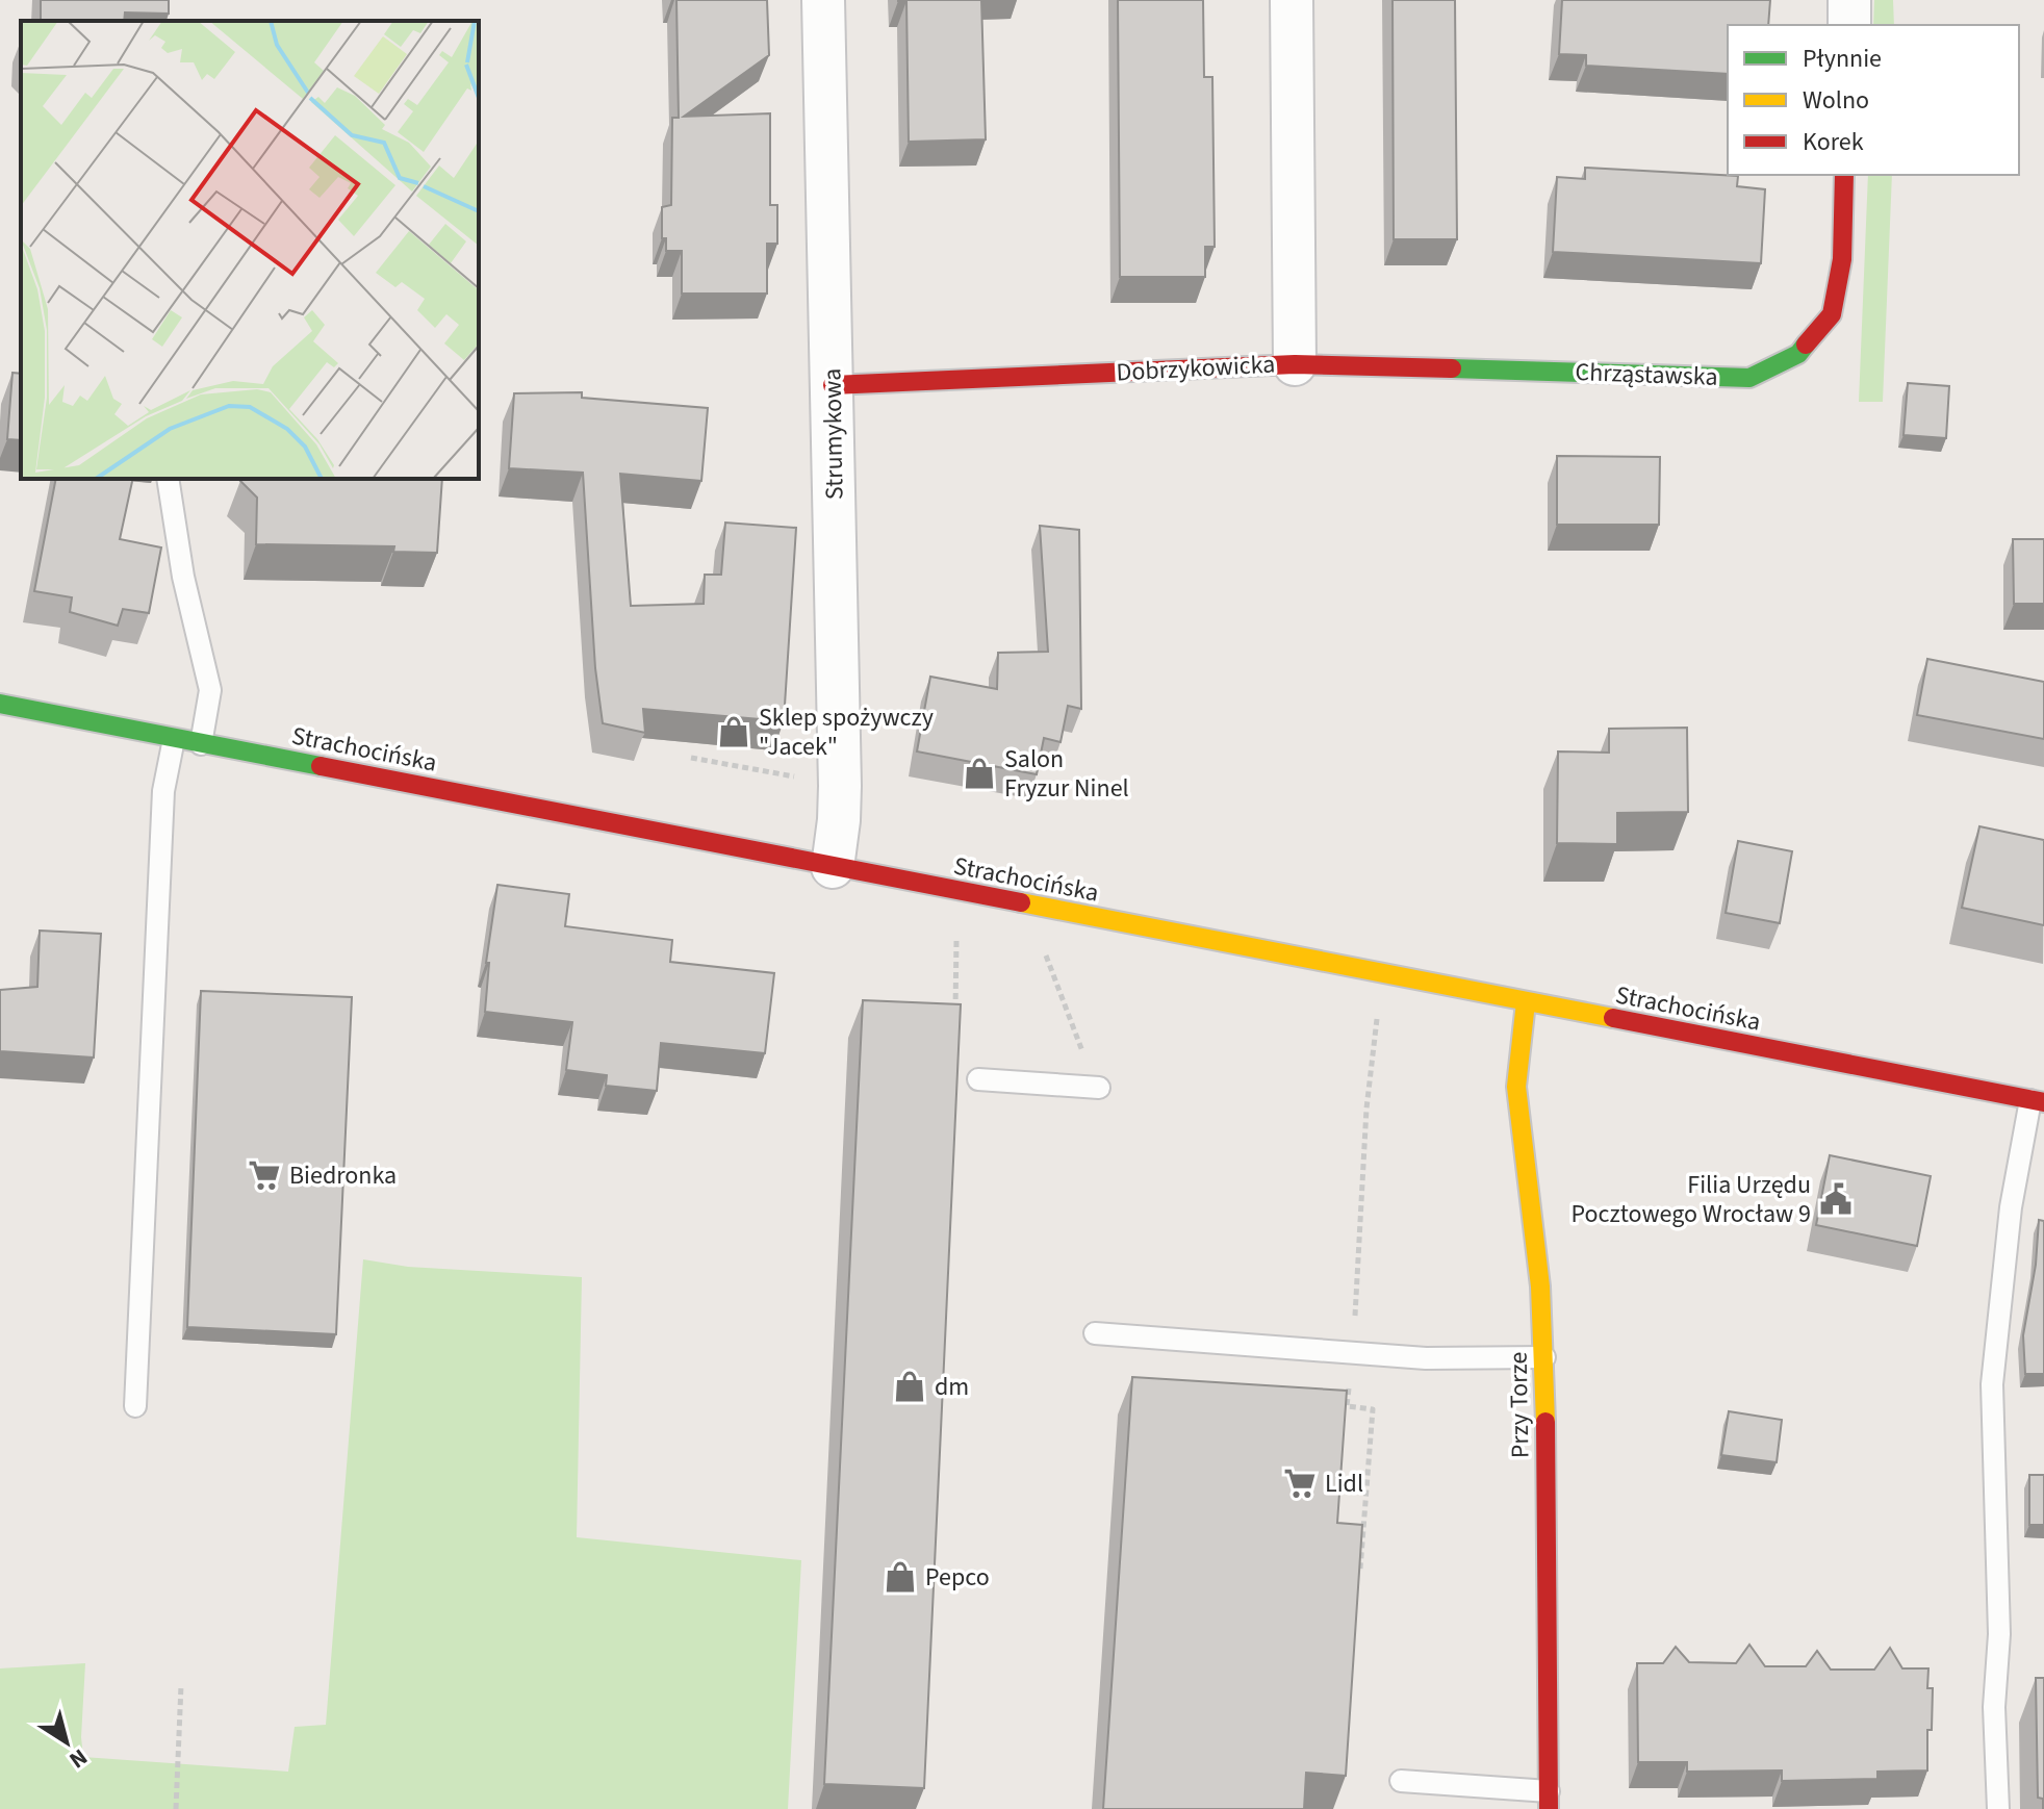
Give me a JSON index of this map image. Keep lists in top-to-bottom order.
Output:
{
  "streets": {
    "main road": [
      "Dobrzykowicka",
      "Chrząstawska",
      "Strachocińska",
      "Przy Torze"
    ],
    "street": ["Strumykowa"]
  },
  "crossings": [
    ["Dobrzykowicka", "Chrząstawska"],
    ["Dobrzykowicka", "Strumykowa"],
    ["Strumykowa", "Strachocińska"],
    ["Strachocińska", "Przy Torze"]
  ],
  "places": {
    "shop": [
      "Sklep spożywczy \"Jacek\"",
      "Salon Fryzur Ninel",
      "dm",
      "Pepco"
    ],
    "supermarket": ["Biedronka", "Lidl"],
    "public building": ["Filia Urzędu Pocztowego Wrocław 9"]
  },
  "legend": ["Płynnie", "Wolno", "Korek"],
  "north": "bottom right"
}
